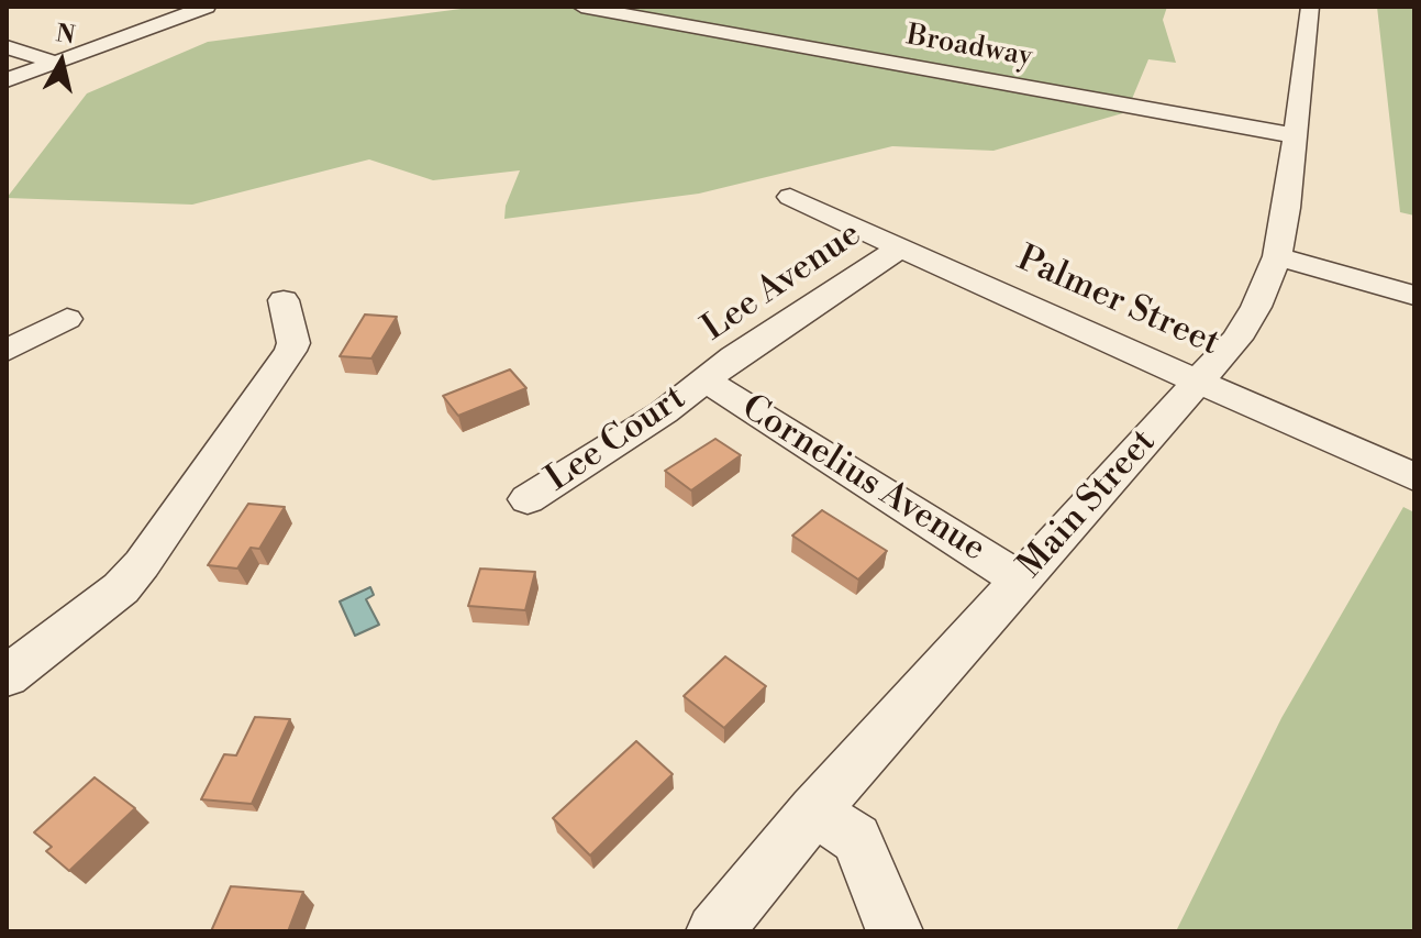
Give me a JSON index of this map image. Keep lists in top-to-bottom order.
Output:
{
  "streets": {
    "street": [
      "Broadway",
      "Lee Avenue",
      "Palmer Street",
      "Lee Court",
      "Cornelius Avenue",
      "Main Street"
    ]
  },
  "crossings": [
    ["Broadway", "Main Street"],
    ["Lee Avenue", "Palmer Street"],
    ["Lee Avenue", "Lee Court"],
    ["Lee Avenue", "Cornelius Avenue"],
    ["Palmer Street", "Main Street"],
    ["Lee Court", "Cornelius Avenue"],
    ["Cornelius Avenue", "Main Street"]
  ],
  "north": "top"
}
